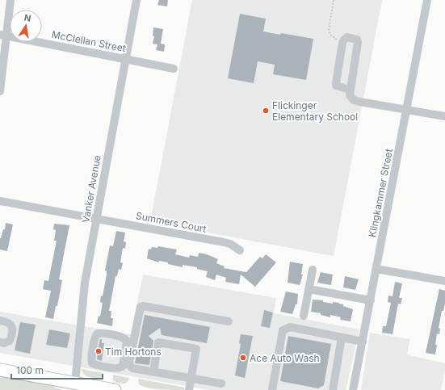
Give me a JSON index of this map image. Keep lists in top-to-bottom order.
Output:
{
  "streets": {
    "street": [
      "McClellan Street",
      "Vanker Avenue",
      "Klingkammer Street",
      "Summers Court"
    ]
  },
  "crossings": [
    ["McClellan Street", "Vanker Avenue"],
    ["Vanker Avenue", "Summers Court"]
  ],
  "places": ["Flickinger Elementary School", "Tim Hortons", "Ace Auto Wash"],
  "scale_bar": "100 m",
  "north": "top"
}
